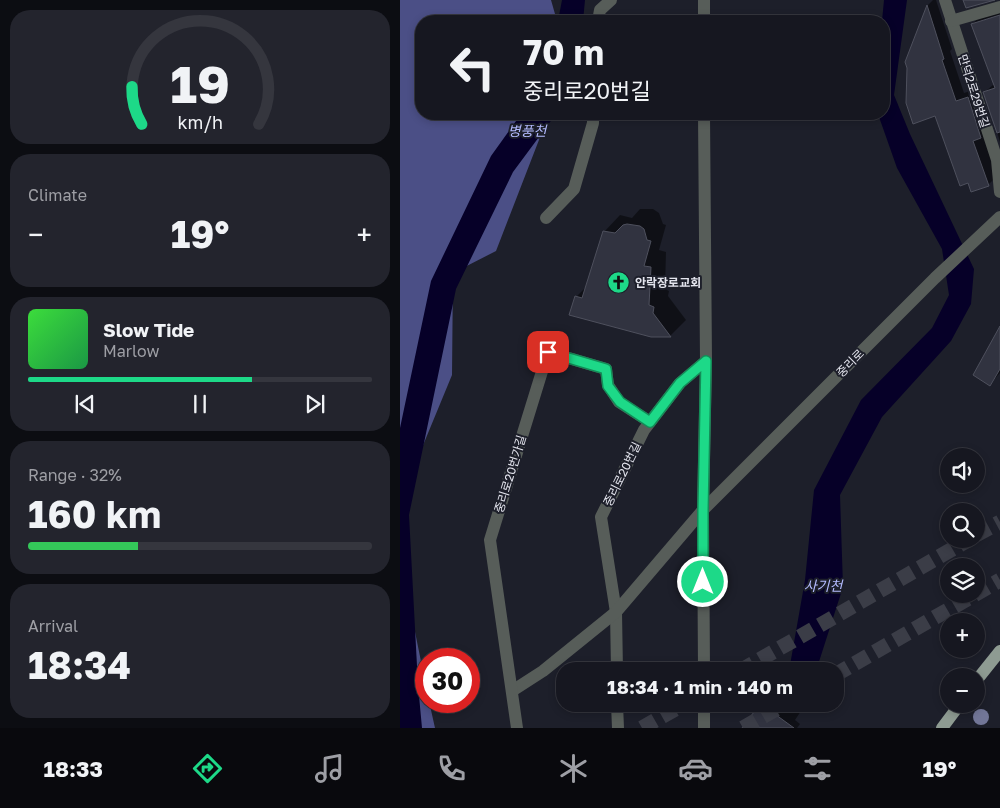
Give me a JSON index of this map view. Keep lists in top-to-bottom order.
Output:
{
  "streets": {
    "street": [
      "만덕2로29번길",
      "중리로",
      "중리로20번가길",
      "중리로20번길"
    ]
  },
  "crossings": [
    ["중리로", "중리로20번가길"],
    ["중리로", "중리로20번길"],
    ["중리로20번가길", "중리로20번길"]
  ],
  "water": ["병풍천", "사기천"],
  "places": {
    "church": ["안락장로교회"]
  },
  "page": {
    "turn": ["70 m", "중리로20번길"],
    "tile": [
      "Climate",
      ["Range · 32%", "160 km"],
      ["Arrival", "18:34"]
    ],
    "heat": ["−", "19°", "+"],
    "song": ["Slow Tide", "Marlow"],
    "map_buttons": ["+", "−"],
    "limit": "30",
    "trip": "18:34 · 1 min · 140 m",
    "tabs": ["18:33", "19°"],
    "gauge": ["19", "km/h"]
  }
}
